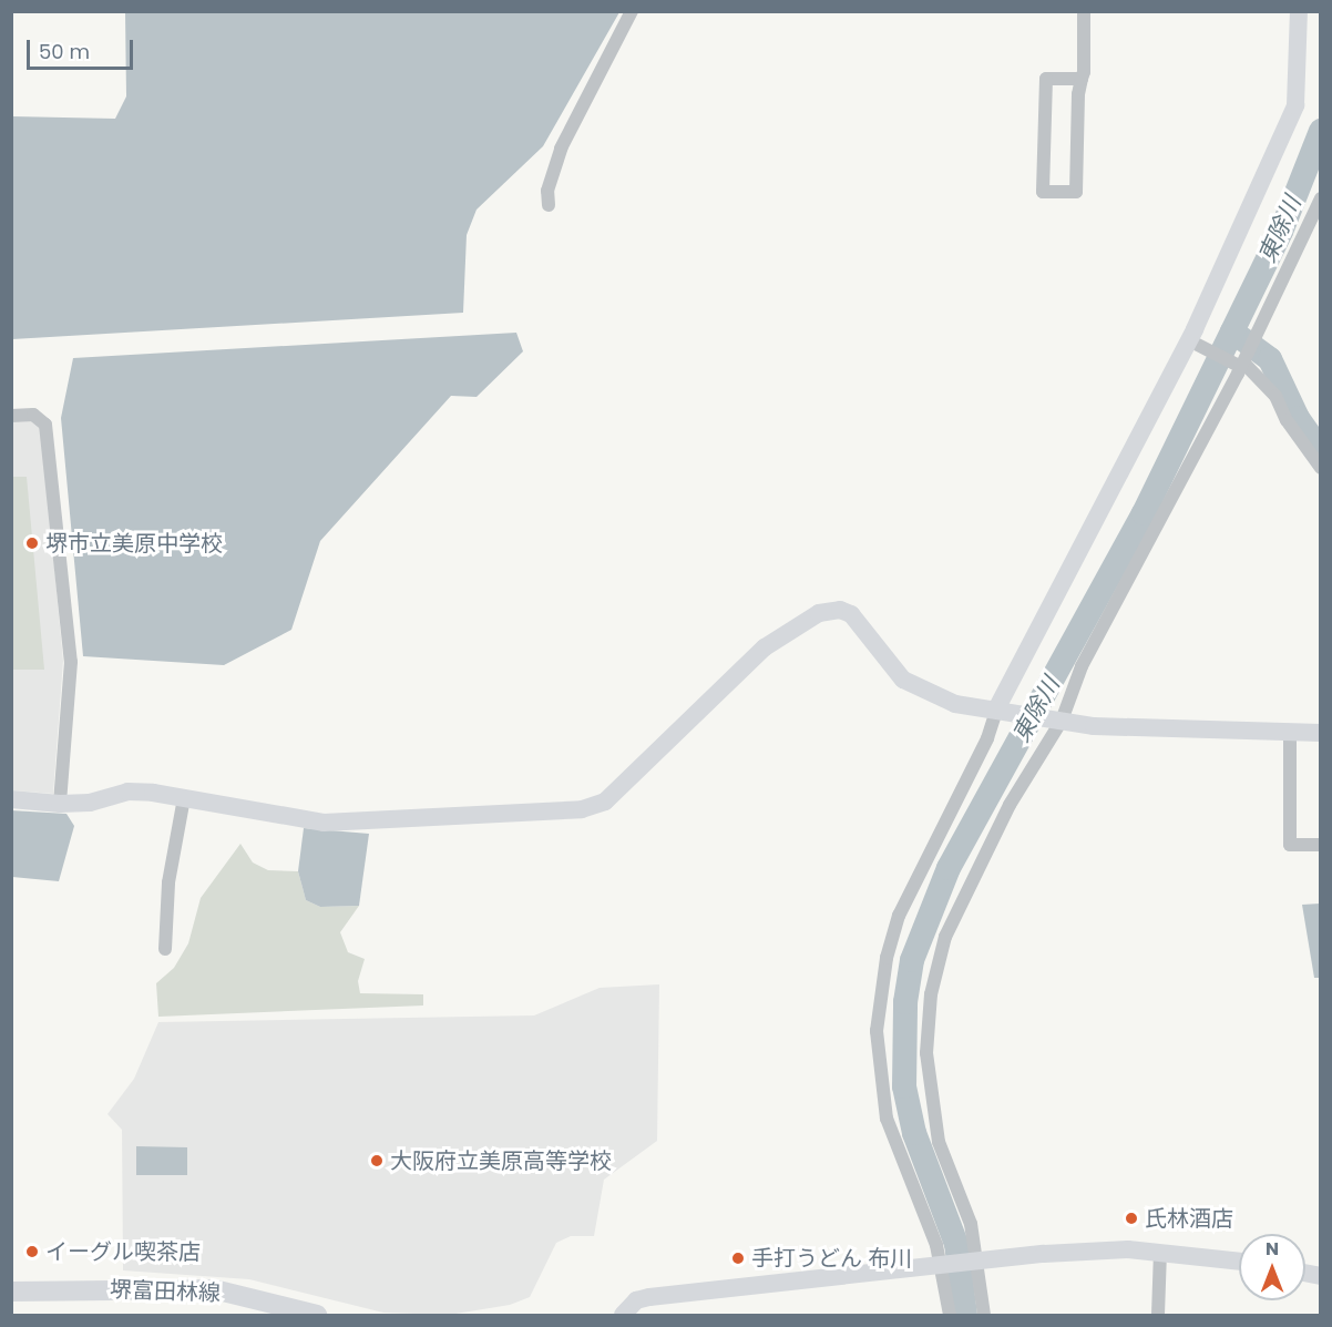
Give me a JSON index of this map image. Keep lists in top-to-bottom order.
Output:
{
  "streets": {
    "main road": ["堺富田林線"]
  },
  "water": ["東除川"],
  "places": [
    "堺市立美原中学校",
    "大阪府立美原高等学校",
    "氏林酒店",
    "イーグル喫茶店",
    "手打うどん 布川"
  ],
  "scale_bar": "50 m",
  "north": "top"
}
